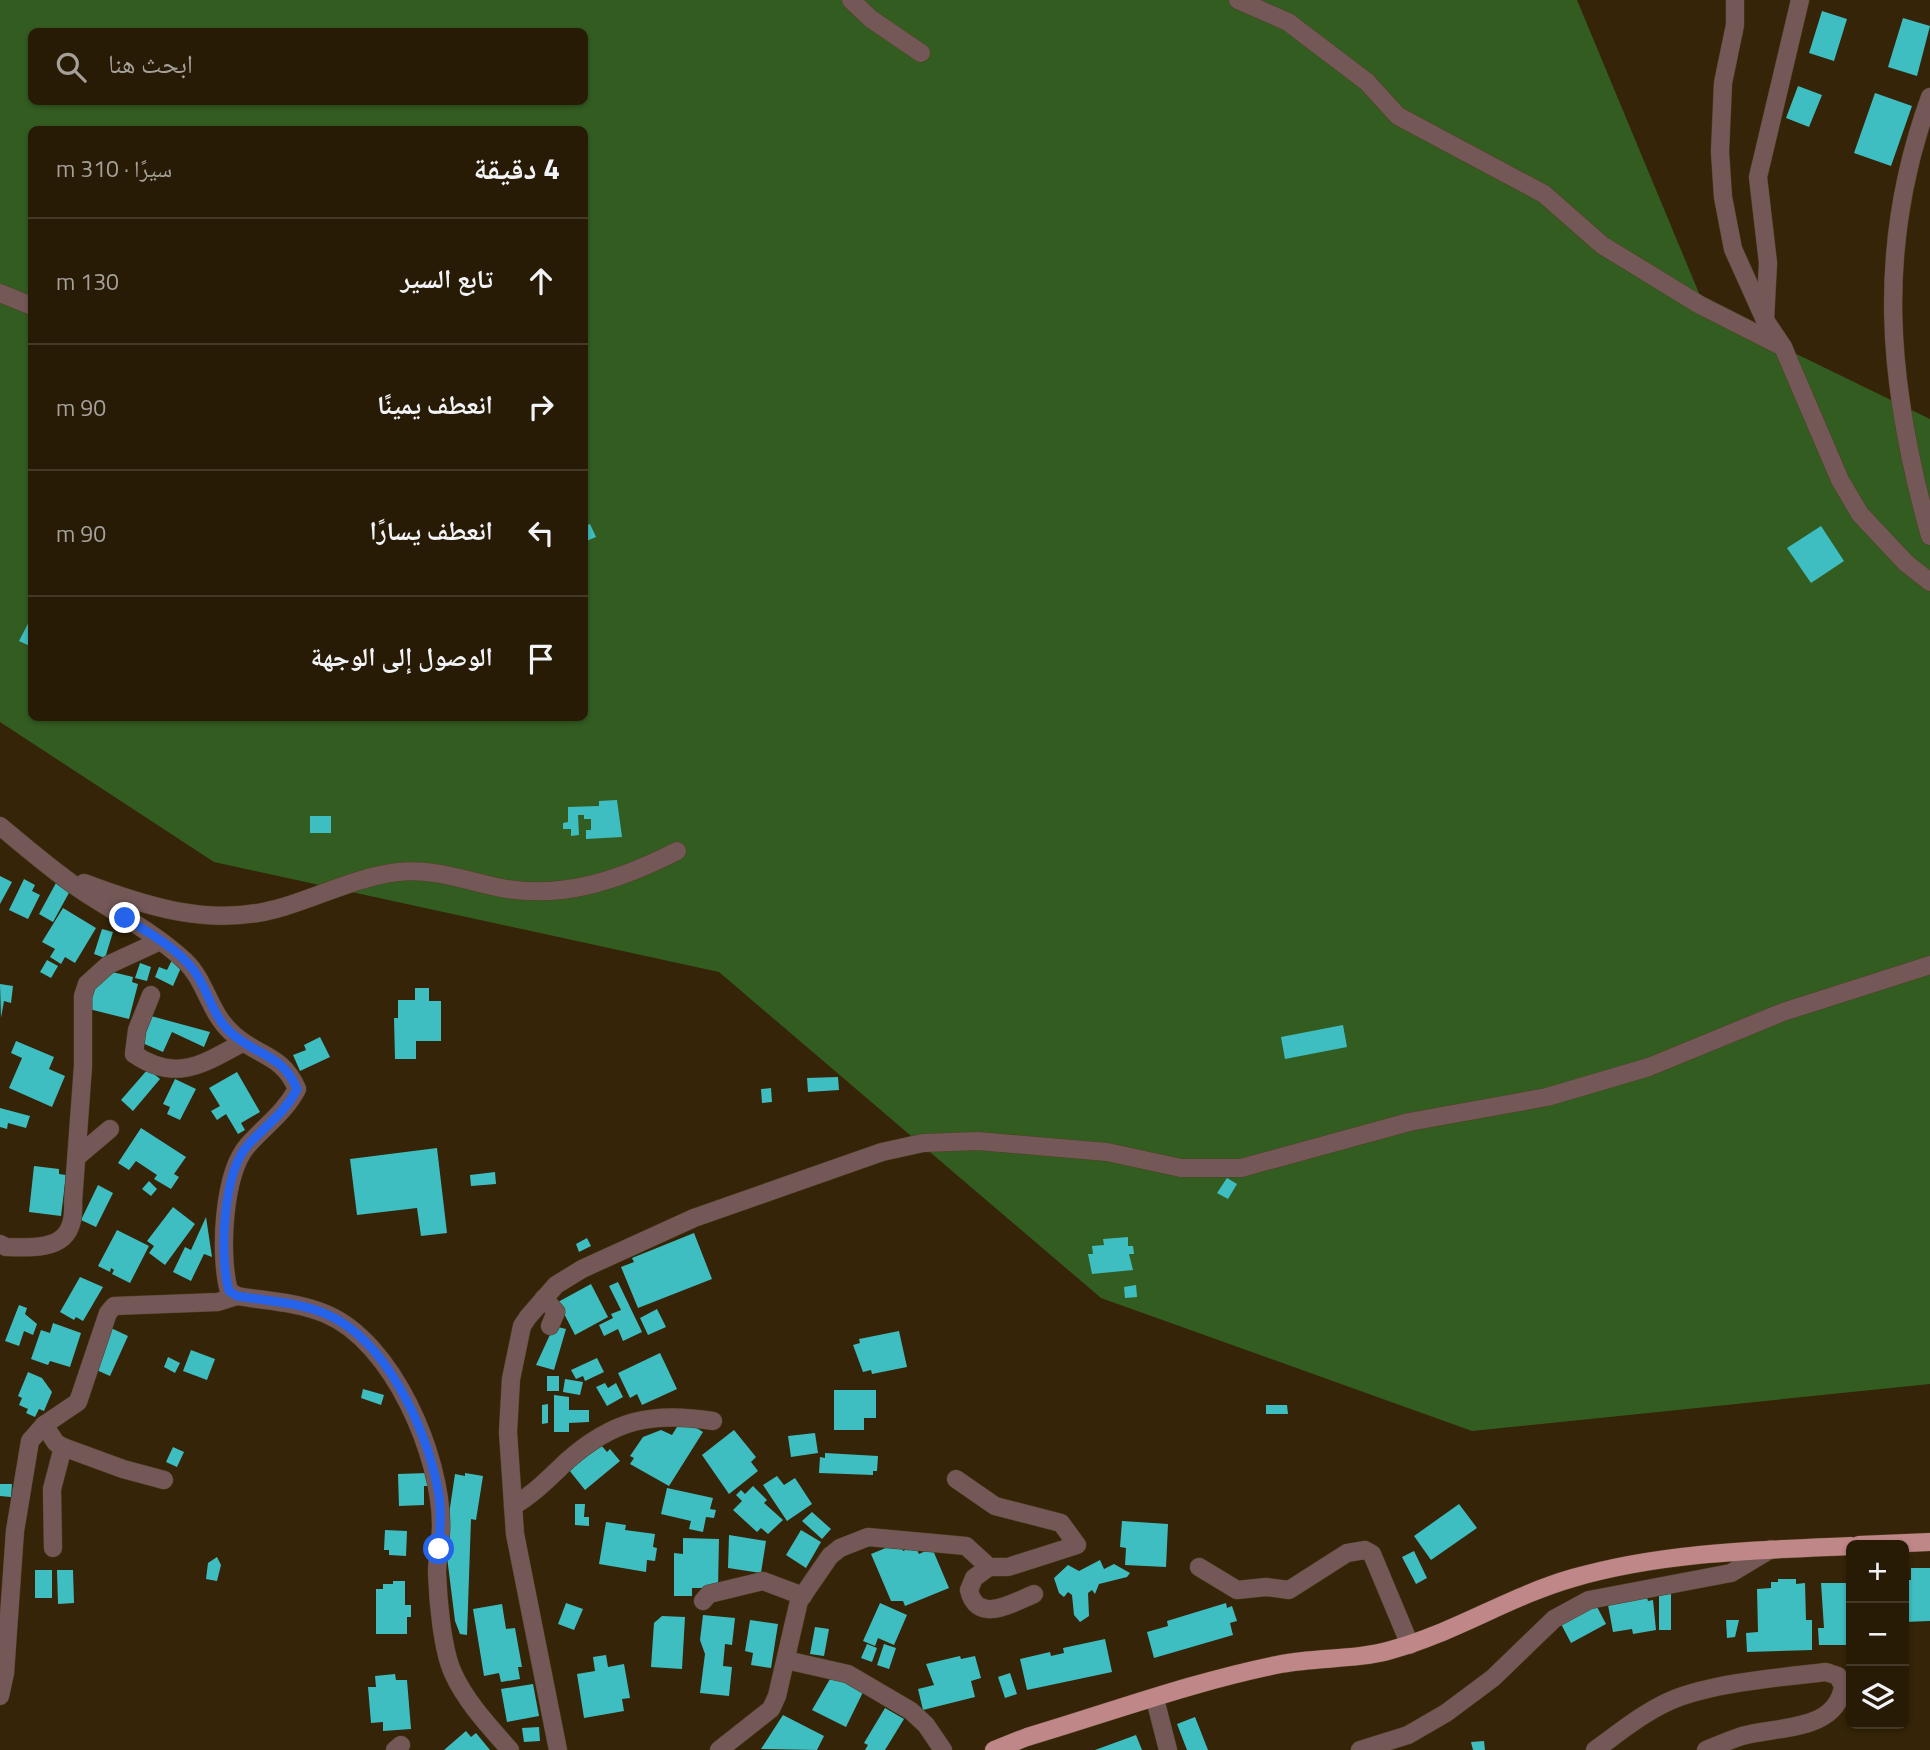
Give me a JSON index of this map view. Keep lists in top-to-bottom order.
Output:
{
  "page": {
    "search": "ابحث هنا",
    "heading": ["4 دقيقة", "سيرًا · 310 m"],
    "list": [
      ["تابع السير", "130 m"],
      ["انعطف يمينًا", "90 m"],
      ["انعطف يسارًا", "90 m"],
      "الوصول إلى الوجهة"
    ],
    "map_buttons": ["+", "−"]
  }
}
